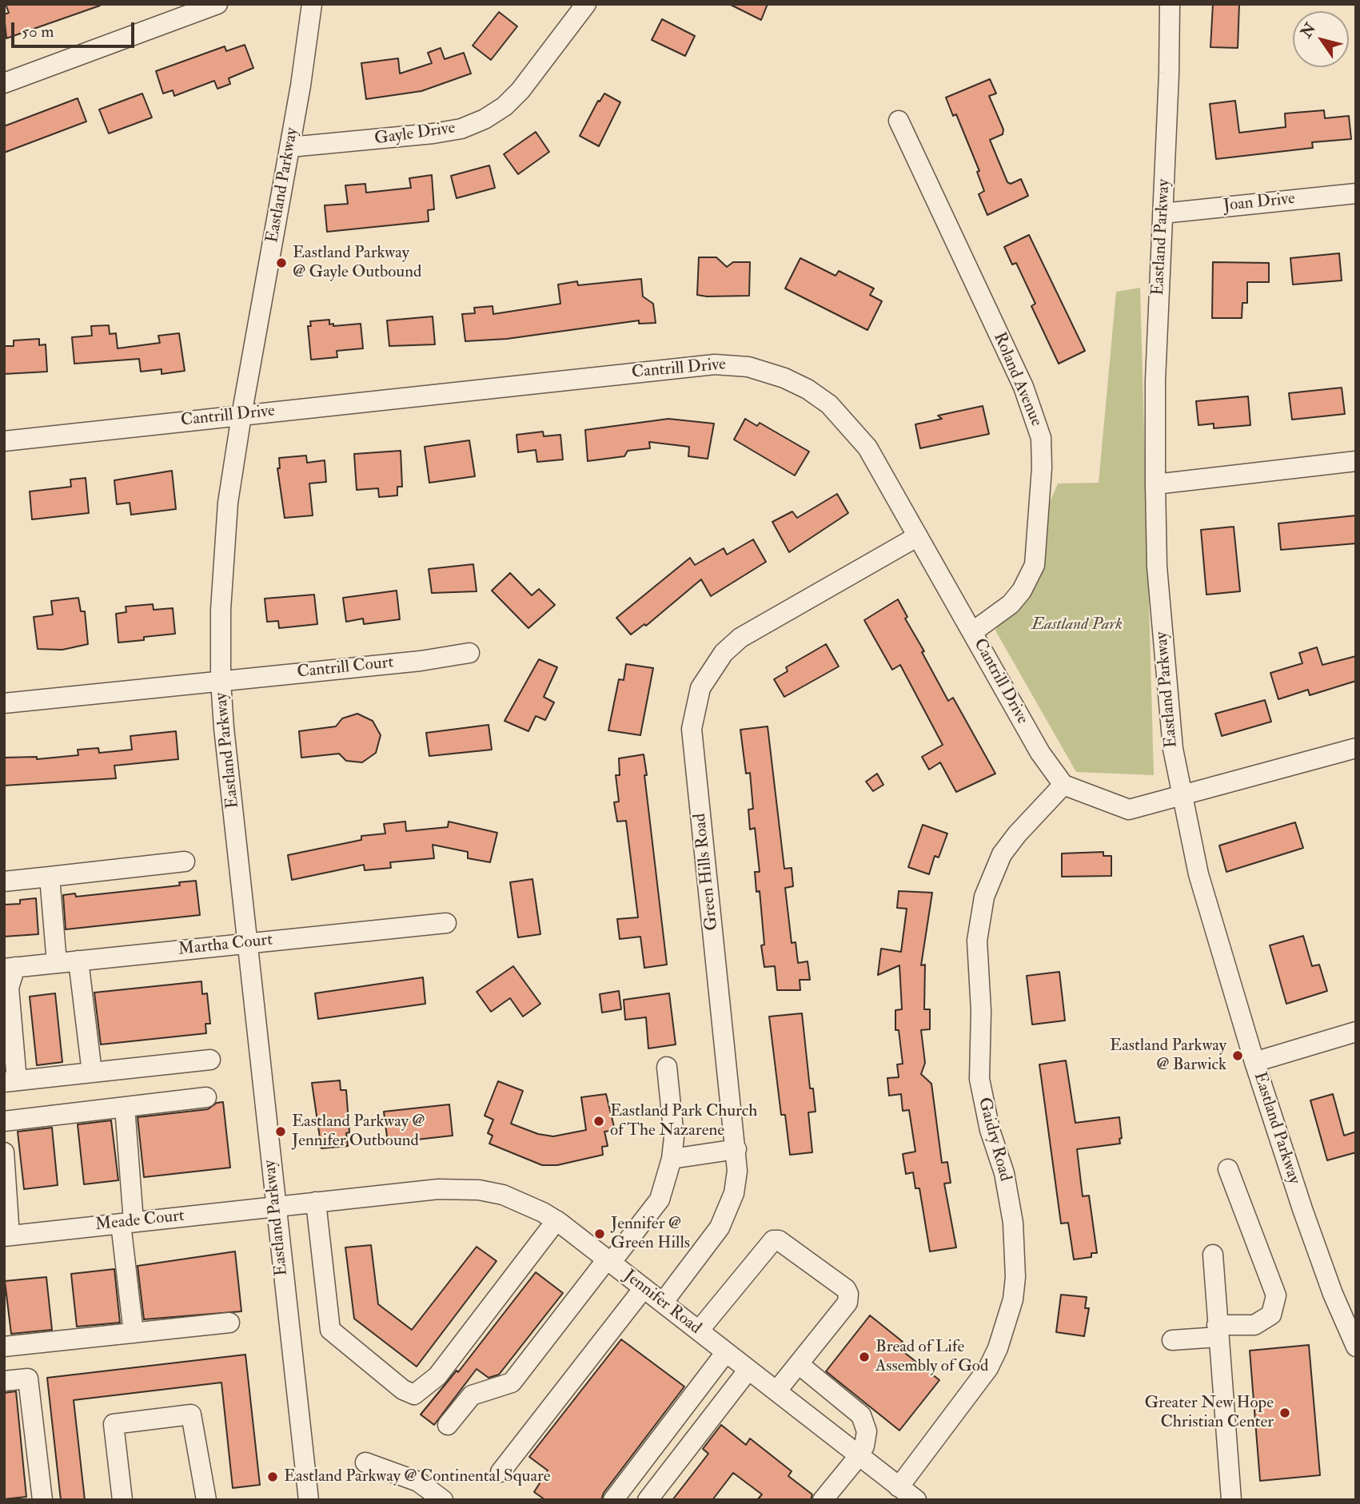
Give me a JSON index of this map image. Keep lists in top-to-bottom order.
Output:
{
  "streets": {
    "street": [
      "Gayle Drive",
      "Eastland Parkway",
      "Joan Drive",
      "Cantrill Drive",
      "Roland Avenue",
      "Cantrill Court",
      "Green Hills Road",
      "Martha Court",
      "Gaidry Road",
      "Meade Court",
      "Jennifer Road"
    ]
  },
  "crossings": [
    ["Gayle Drive", "Eastland Parkway"],
    ["Eastland Parkway", "Joan Drive"],
    ["Eastland Parkway", "Cantrill Drive"],
    ["Eastland Parkway", "Cantrill Court"],
    ["Eastland Parkway", "Martha Court"],
    ["Eastland Parkway", "Meade Court"],
    ["Eastland Parkway", "Jennifer Road"],
    ["Cantrill Drive", "Roland Avenue"],
    ["Cantrill Drive", "Green Hills Road"],
    ["Cantrill Drive", "Gaidry Road"],
    ["Green Hills Road", "Jennifer Road"],
    ["Gaidry Road", "Jennifer Road"],
    ["Meade Court", "Jennifer Road"]
  ],
  "parks": ["Eastland Park"],
  "places": [
    "Eastland Parkway @ Gayle Outbound",
    "Eastland Parkway @ Barwick",
    "Eastland Park Church of The Nazarene",
    "Eastland Parkway @ Jennifer Outbound",
    "Jennifer @ Green Hills",
    "Bread of Life Assembly of God",
    "Greater New Hope Christian Center",
    "Eastland Parkway @ Continental Square"
  ],
  "scale_bar": "50 m",
  "north": "top left"
}
